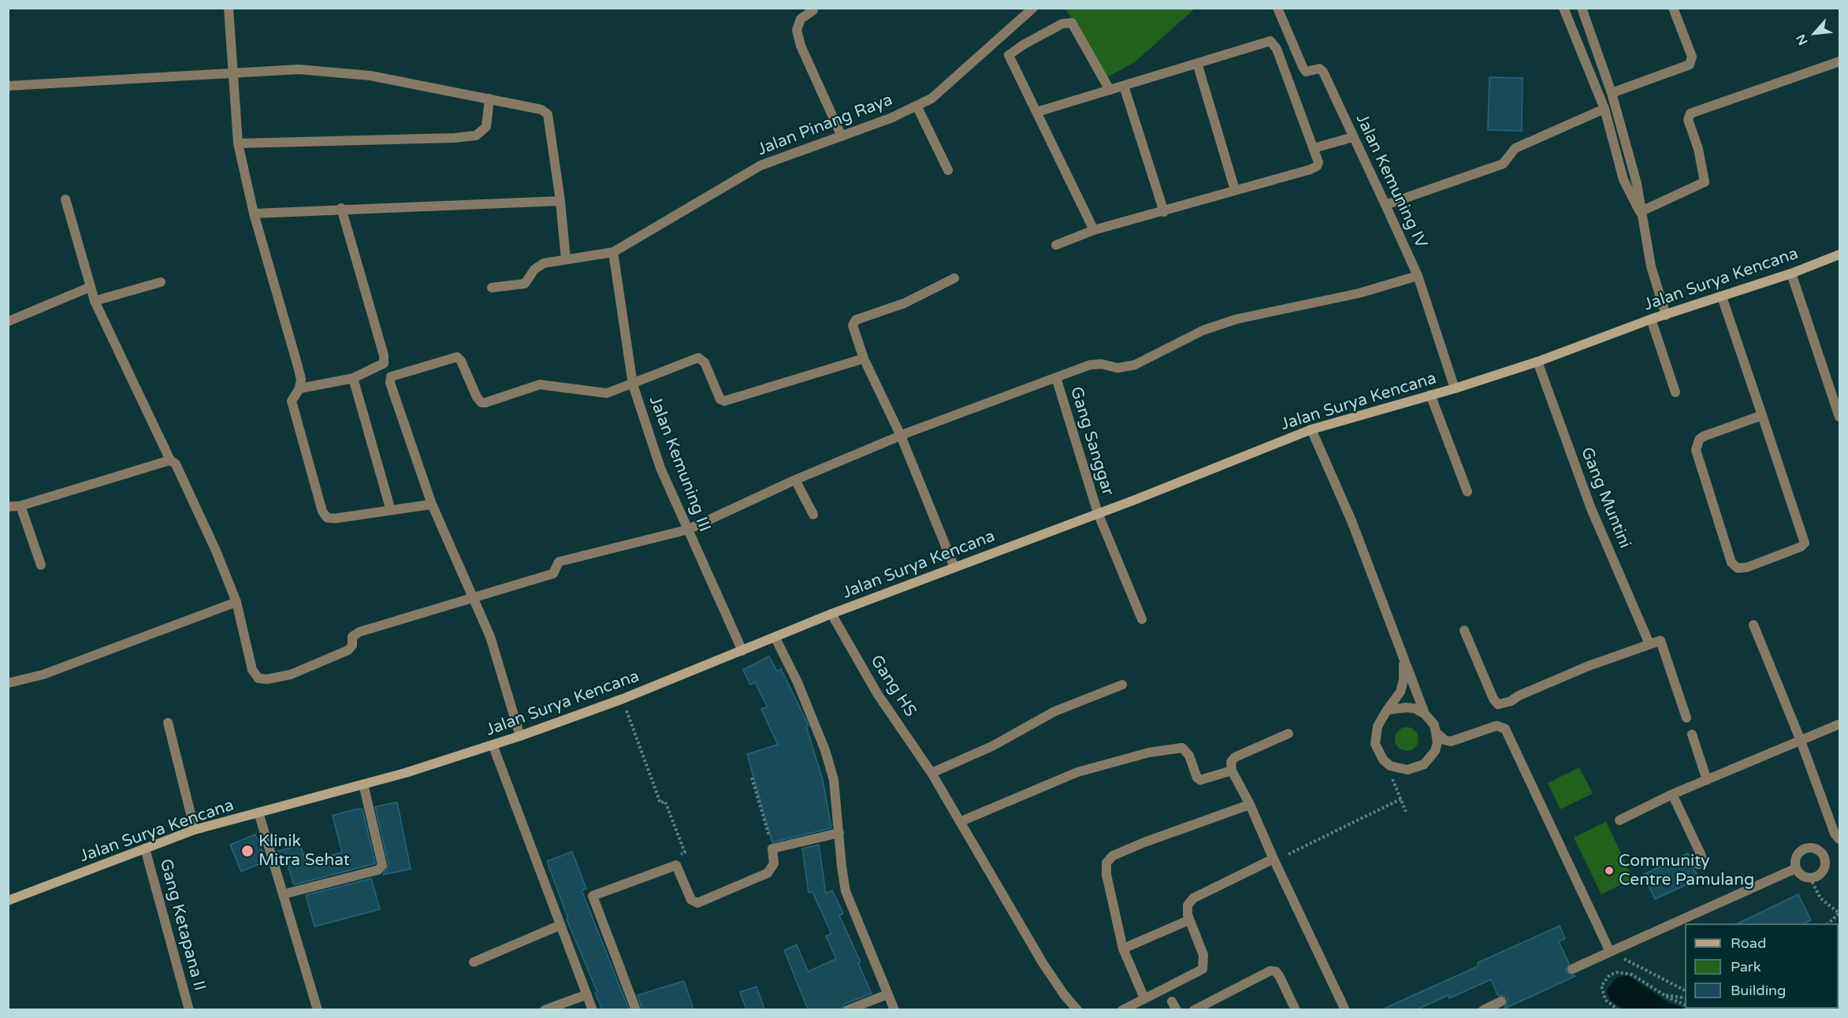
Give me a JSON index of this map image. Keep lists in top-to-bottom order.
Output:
{
  "streets": {
    "main road": ["Jalan Surya Kencana"],
    "street": [
      "Jalan Pinang Raya",
      "Jalan Kemuning IV",
      "Gang Sanggar",
      "Jalan Kemuning III",
      "Gang Muntini",
      "Gang HS",
      "Gang Ketapana II"
    ]
  },
  "crossings": [
    ["Jalan Pinang Raya", "Jalan Kemuning III"],
    ["Jalan Kemuning IV", "Jalan Surya Kencana"],
    ["Jalan Surya Kencana", "Gang Sanggar"],
    ["Jalan Surya Kencana", "Jalan Kemuning III"],
    ["Jalan Surya Kencana", "Gang Muntini"],
    ["Jalan Surya Kencana", "Gang HS"],
    ["Jalan Surya Kencana", "Gang Ketapana II"]
  ],
  "places": ["Klinik Mitra Sehat", "Community Centre Pamulang"],
  "legend": ["Road", "Park", "Building"],
  "north": "bottom left"
}
